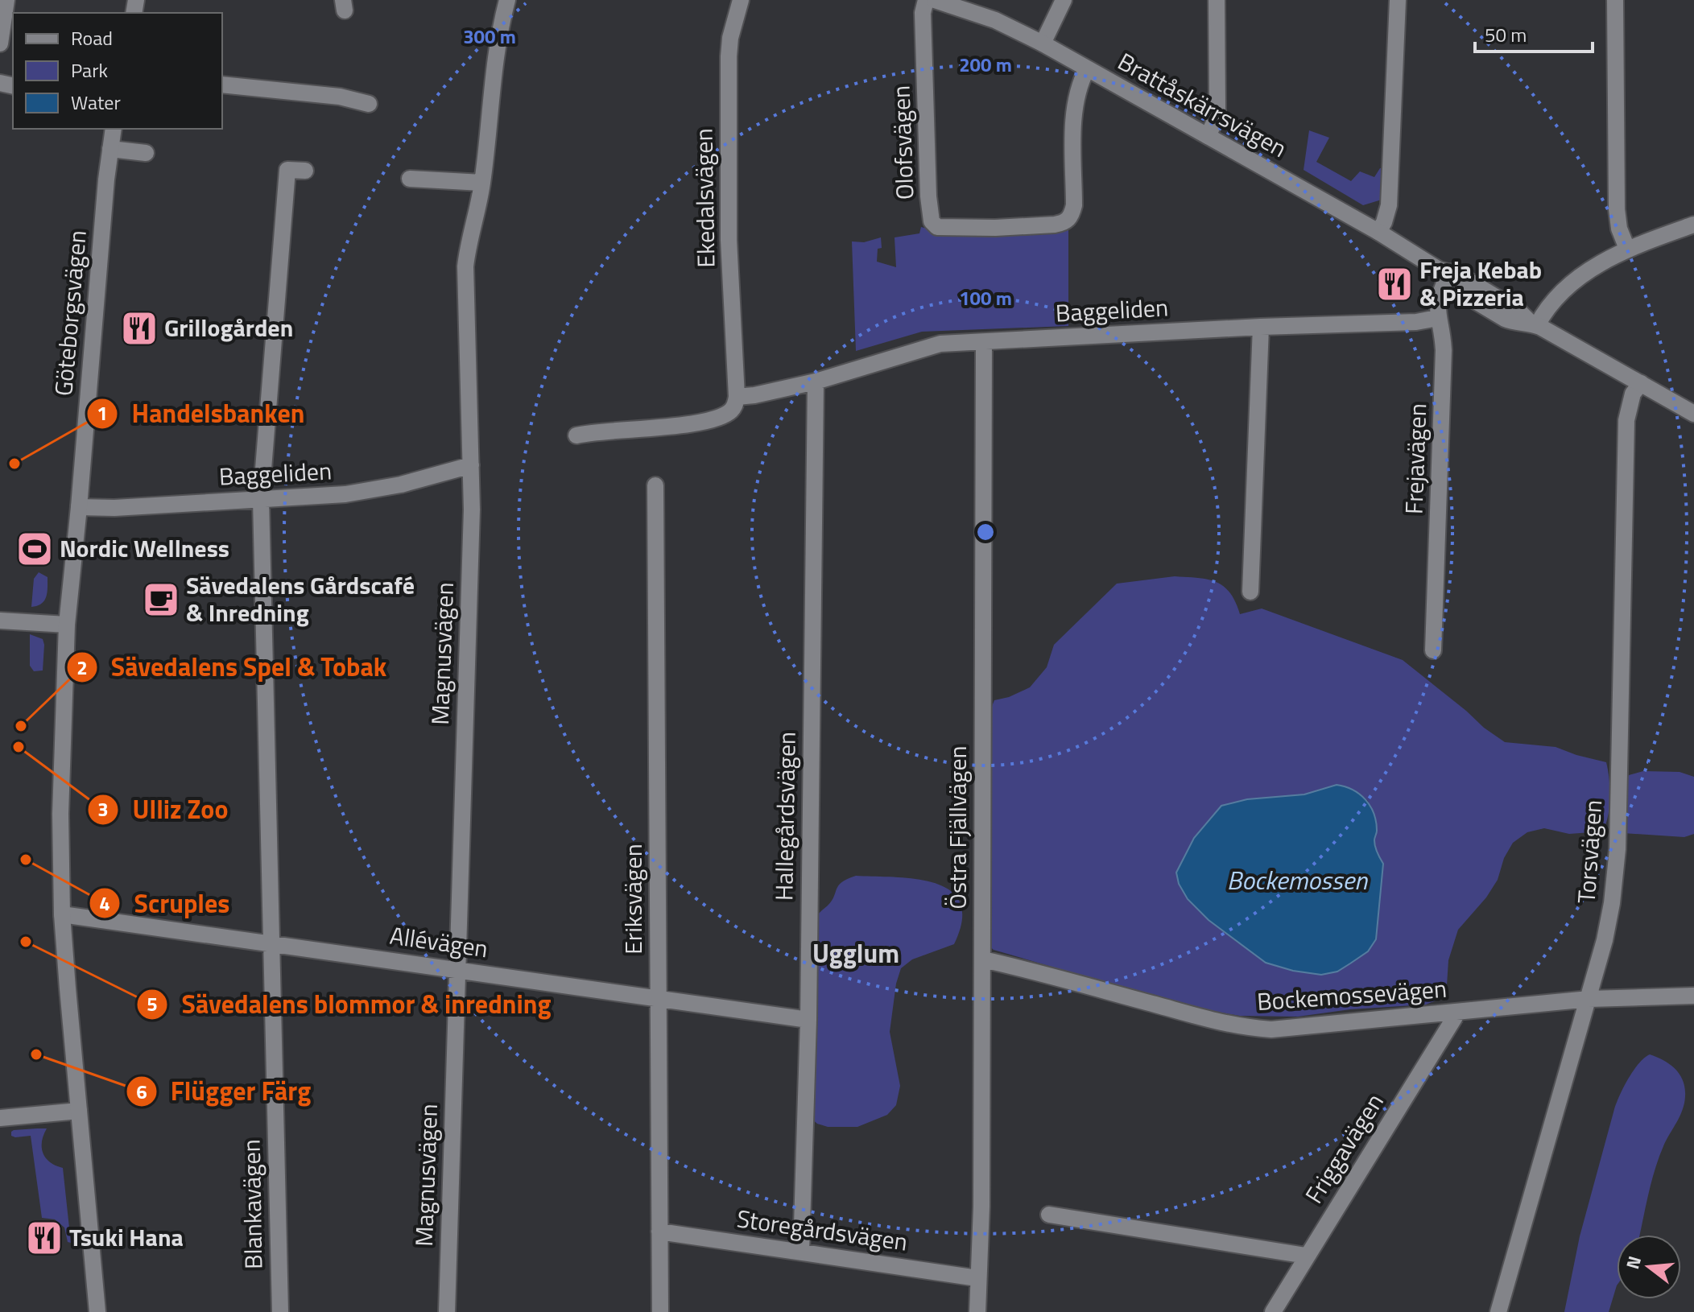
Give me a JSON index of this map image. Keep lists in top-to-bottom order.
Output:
{
  "streets": {
    "street": [
      "Brattåskärrsvägen",
      "Olofsvägen",
      "Ekedalsvägen",
      "Baggeliden",
      "Göteborgsvägen",
      "Frejavägen",
      "Magnusvägen",
      "Hallegårdsvägen",
      "Östra Fjällvägen",
      "Torsvägen",
      "Eriksvägen",
      "Allévägen",
      "Bockemossevägen",
      "Friggavägen",
      "Blankavägen",
      "Storegårdsvägen"
    ]
  },
  "crossings": [
    ["Brattåskärrsvägen", "Olofsvägen"],
    ["Brattåskärrsvägen", "Frejavägen"],
    ["Brattåskärrsvägen", "Torsvägen"],
    ["Ekedalsvägen", "Baggeliden"],
    ["Baggeliden", "Göteborgsvägen"],
    ["Baggeliden", "Frejavägen"],
    ["Baggeliden", "Magnusvägen"],
    ["Baggeliden", "Hallegårdsvägen"],
    ["Baggeliden", "Östra Fjällvägen"],
    ["Baggeliden", "Blankavägen"],
    ["Göteborgsvägen", "Allévägen"],
    ["Magnusvägen", "Allévägen"],
    ["Hallegårdsvägen", "Allévägen"],
    ["Hallegårdsvägen", "Storegårdsvägen"],
    ["Östra Fjällvägen", "Bockemossevägen"],
    ["Östra Fjällvägen", "Storegårdsvägen"],
    ["Torsvägen", "Bockemossevägen"],
    ["Eriksvägen", "Allévägen"],
    ["Eriksvägen", "Storegårdsvägen"],
    ["Allévägen", "Blankavägen"],
    ["Bockemossevägen", "Friggavägen"]
  ],
  "districts": ["Ugglum"],
  "water": ["Bockemossen"],
  "places": {
    "restaurant": ["Freja Kebab & Pizzeria", "Grillogården", "Tsuki Hana"],
    "other": [
      "Handelsbanken",
      "Sävedalens Spel & Tobak",
      "Ulliz Zoo",
      "Scruples",
      "Sävedalens blommor & inredning",
      "Flügger Färg"
    ],
    "sports": ["Nordic Wellness"],
    "cafe": ["Sävedalens Gårdscafé & Inredning"]
  },
  "legend": ["Road", "Park", "Water"],
  "scale_bar": "50 m",
  "north": "left",
  "rings": ["300 m", "200 m", "100 m"]
}
